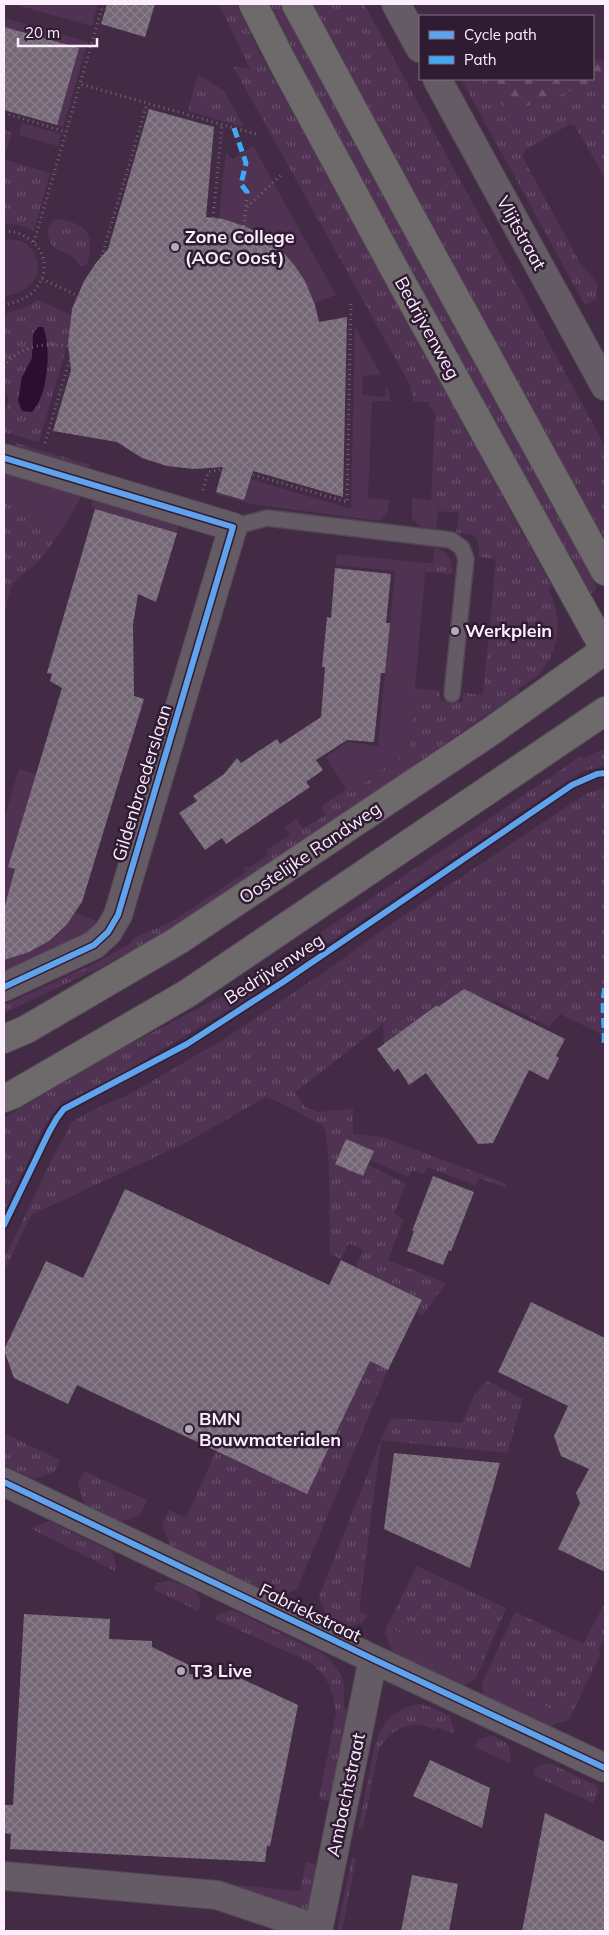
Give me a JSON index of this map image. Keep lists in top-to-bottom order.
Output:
{
  "streets": {
    "main road": ["Bedrijvenweg", "Oostelijke Randweg"],
    "street": [
      "Vlijtstraat",
      "Gildenbroederslaan",
      "Fabriekstraat",
      "Ambachtstraat"
    ]
  },
  "crossings": [
    ["Bedrijvenweg", "Oostelijke Randweg"],
    ["Fabriekstraat", "Ambachtstraat"]
  ],
  "places": [
    "Zone College (AOC Oost)",
    "Werkplein",
    "BMN Bouwmaterialen",
    "T3 Live"
  ],
  "legend": ["Cycle path", "Path"],
  "scale_bar": "20 m"
}
